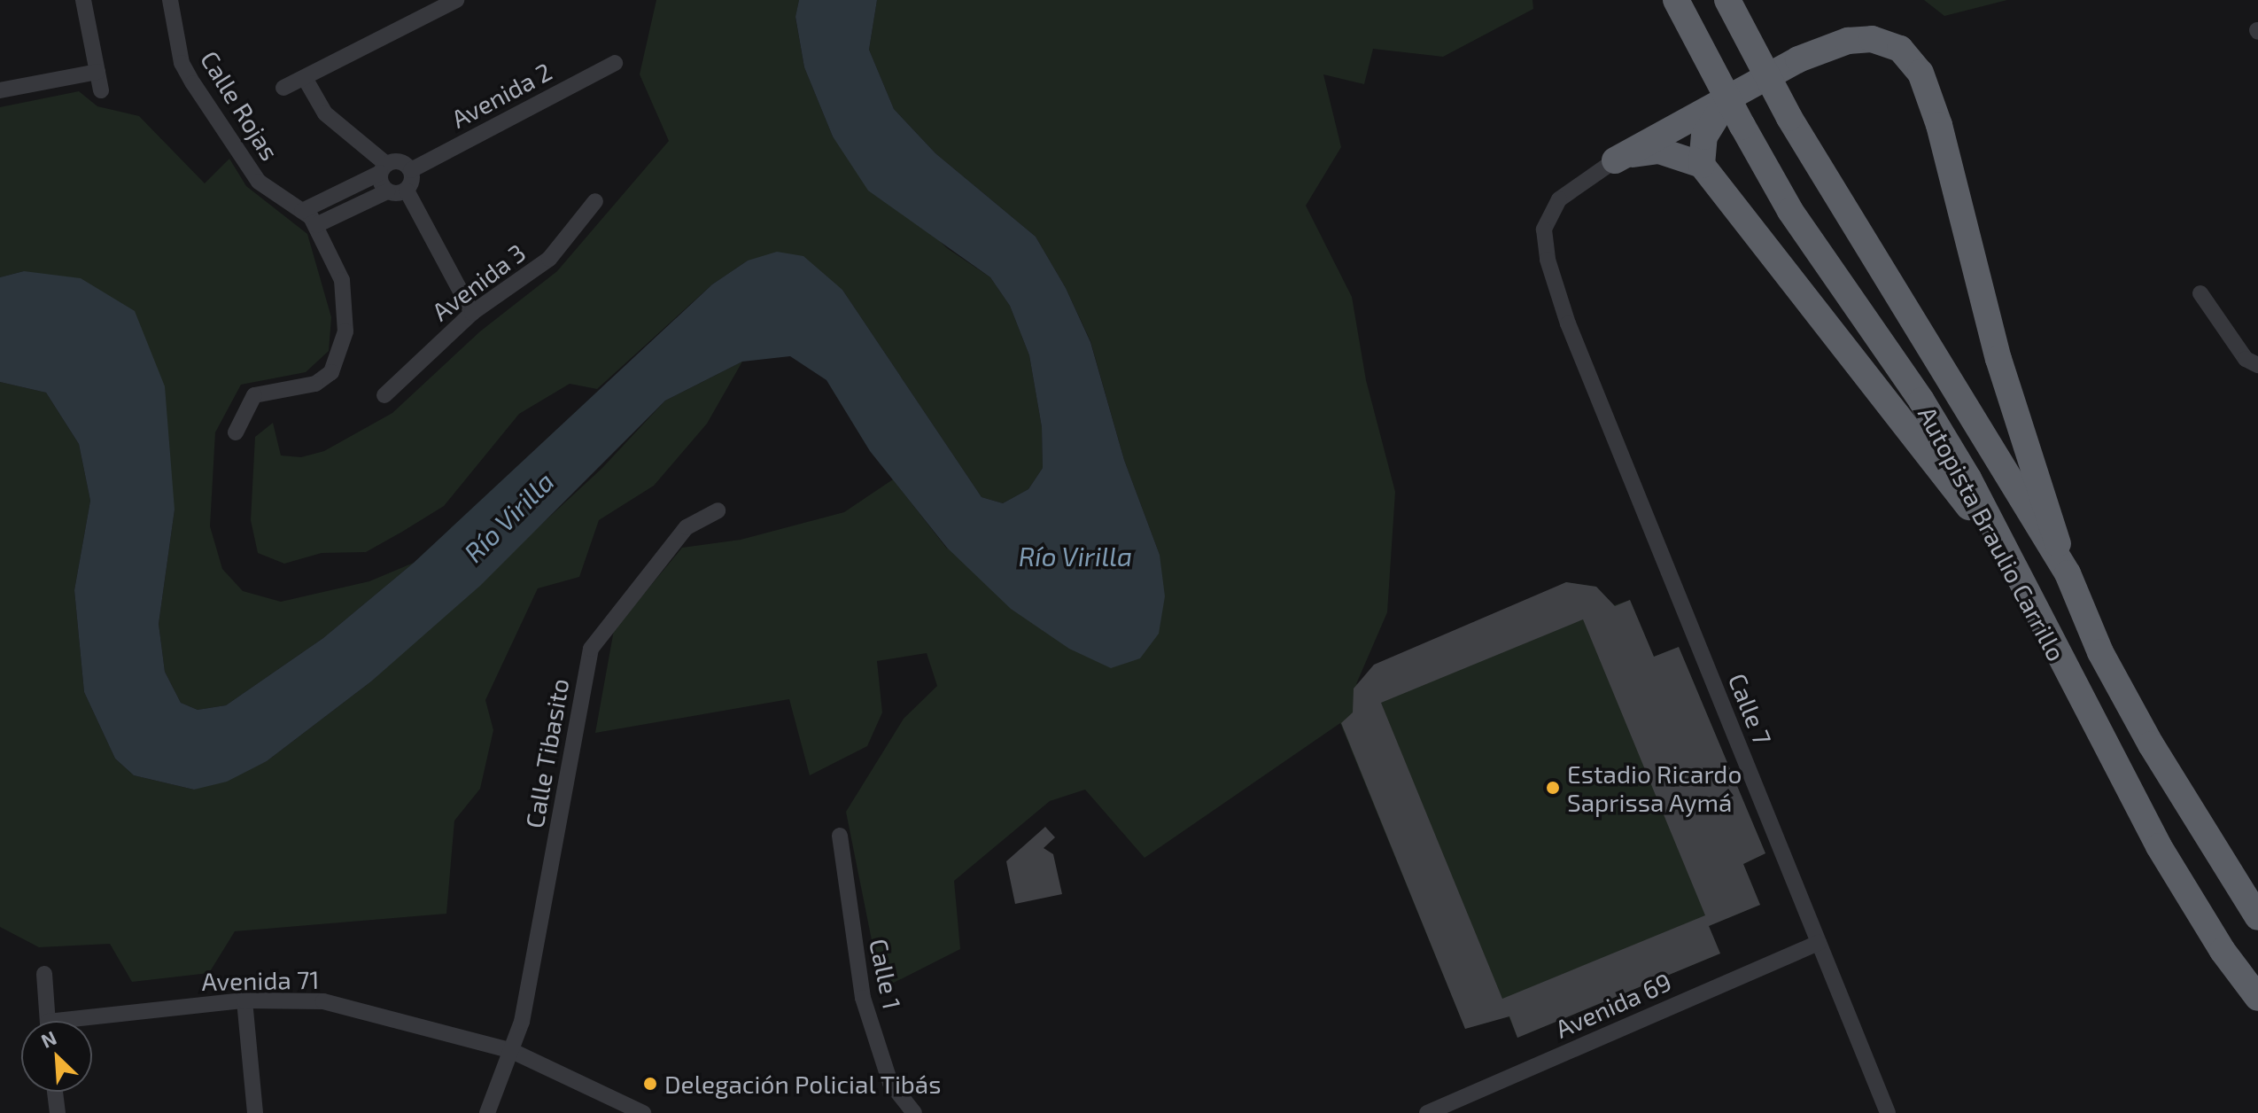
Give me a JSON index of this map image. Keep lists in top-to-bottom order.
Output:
{
  "streets": {
    "highway": ["Autopista Braulio Carrillo"],
    "street": [
      "Avenida 2",
      "Calle Rojas",
      "Avenida 3",
      "Calle 7",
      "Calle Tibasito",
      "Calle 1",
      "Avenida 71",
      "Avenida 69"
    ]
  },
  "crossings": [
    ["Calle 7", "Avenida 69"],
    ["Calle Tibasito", "Avenida 71"]
  ],
  "water": ["Río Virilla"],
  "places": ["Estadio Ricardo Saprissa Aymá", "Delegación Policial Tibás"],
  "north": "top left"
}
